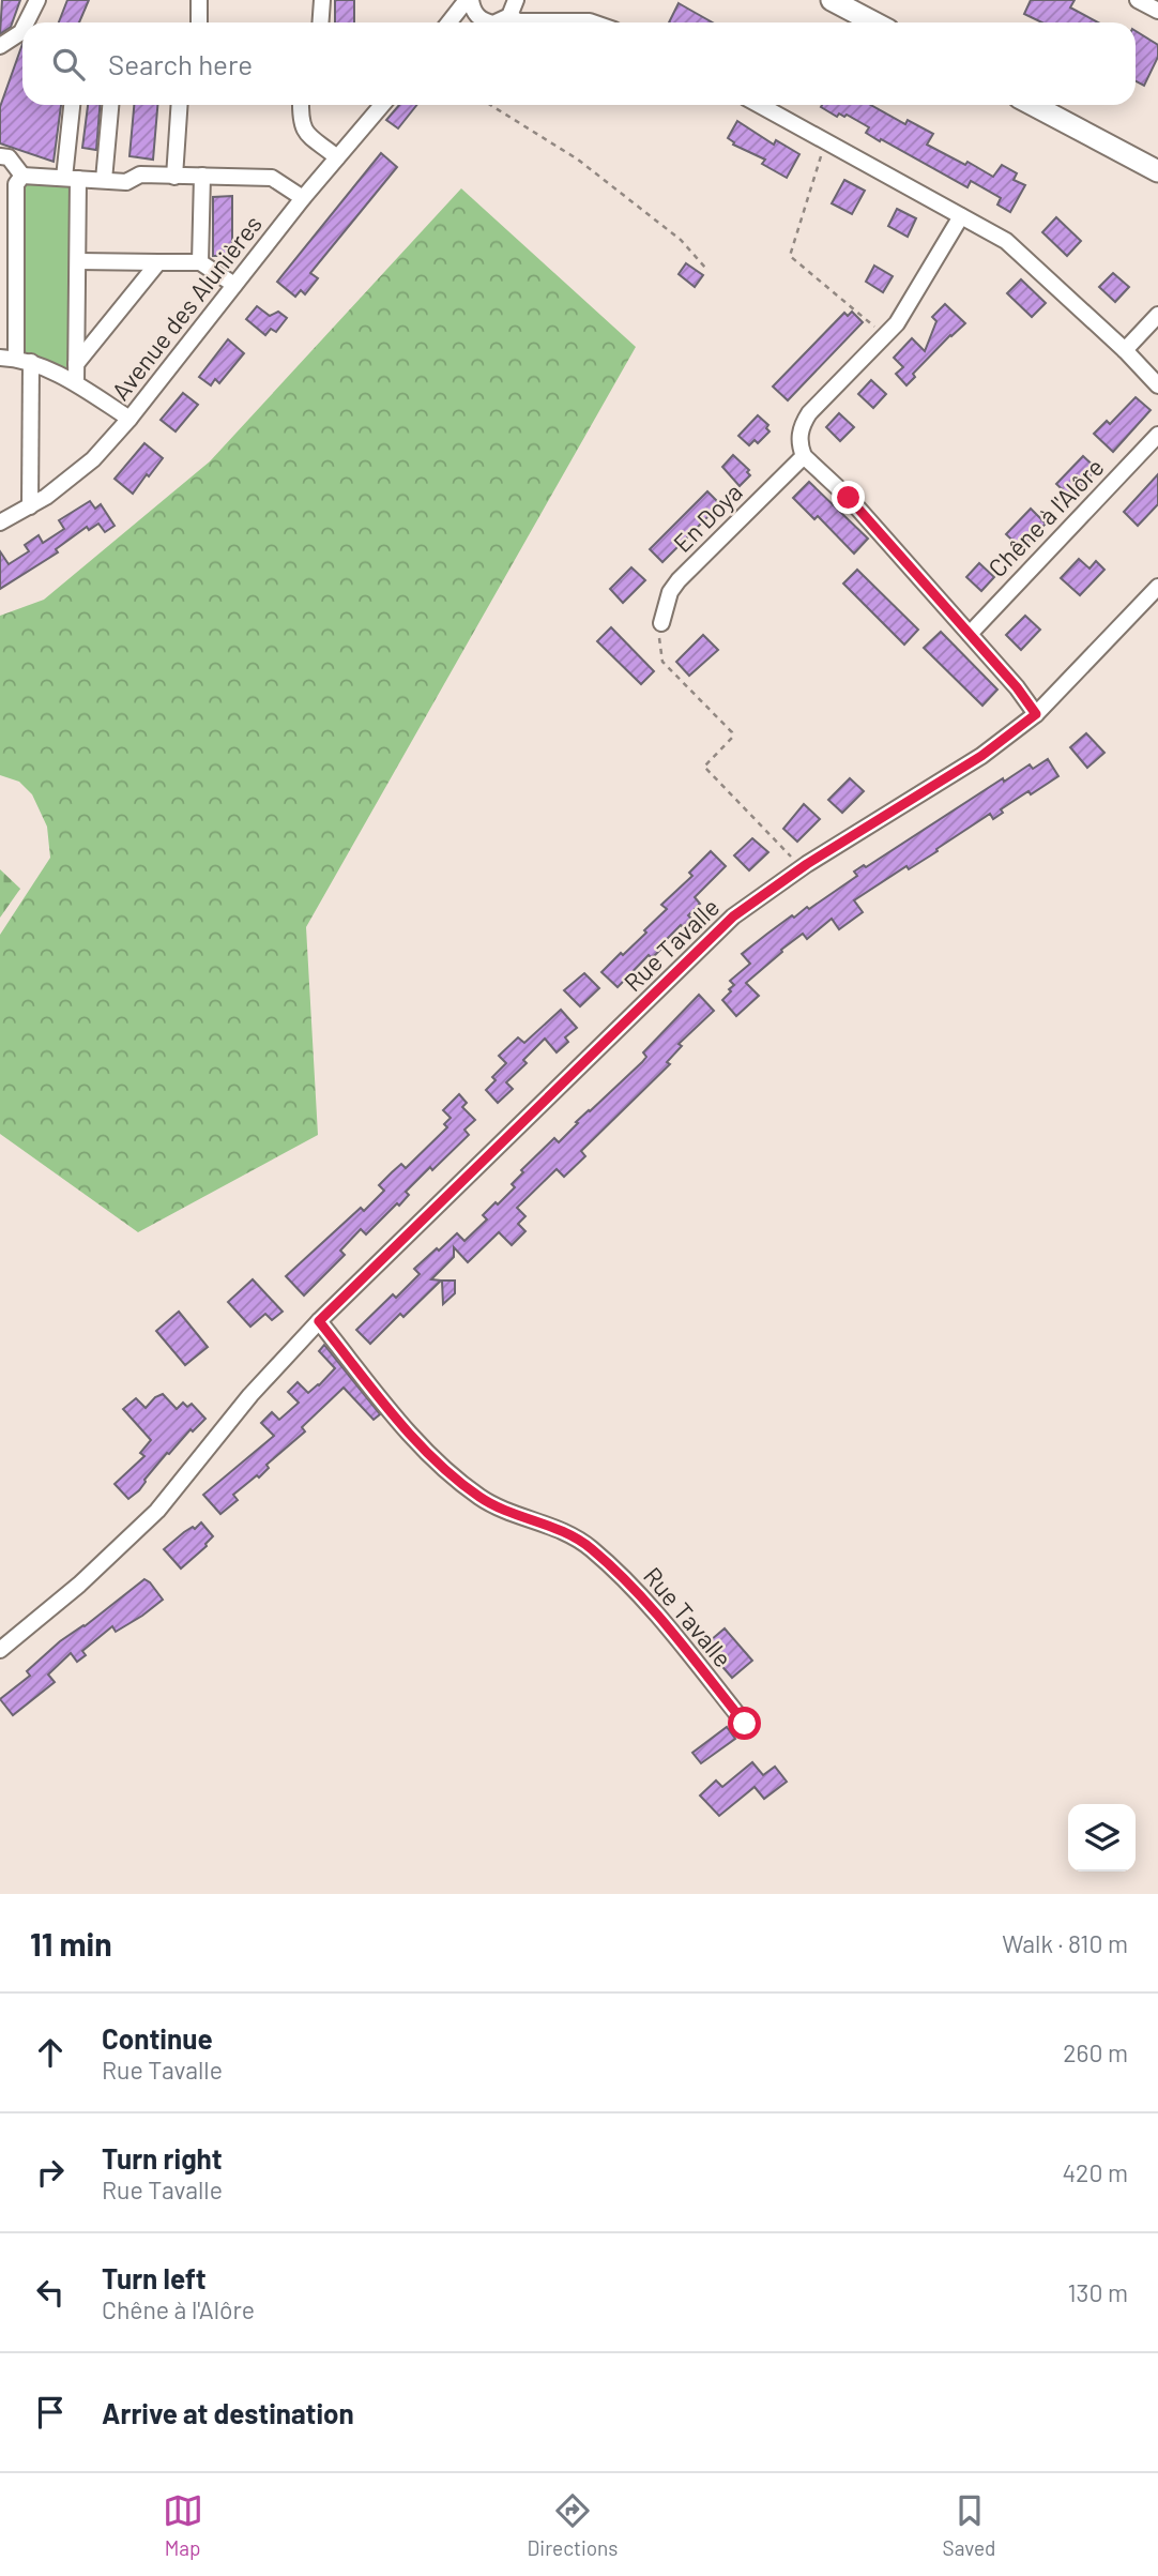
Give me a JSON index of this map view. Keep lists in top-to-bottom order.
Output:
{
  "streets": {
    "street": [
      "Avenue des Alunières",
      "En Doya",
      "Chêne à l'Alôre",
      "Rue Tavalle"
    ]
  },
  "page": {
    "search": "Search here",
    "heading": ["11 min", "Walk · 810 m"],
    "list": [
      ["Continue", "Rue Tavalle", "260 m"],
      ["Turn right", "Rue Tavalle", "420 m"],
      ["Turn left", "Chêne à l'Alôre", "130 m"],
      "Arrive at destination"
    ],
    "nav": ["Map", "Directions", "Saved"]
  }
}
